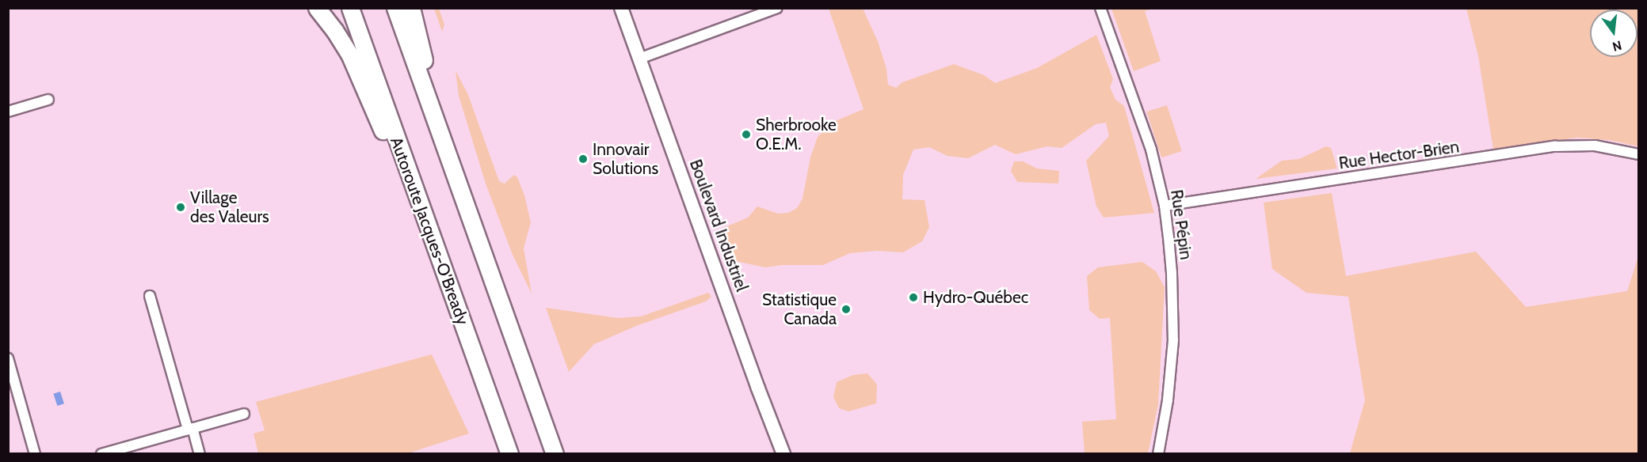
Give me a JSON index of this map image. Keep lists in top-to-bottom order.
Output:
{
  "streets": {
    "highway": ["Autoroute Jacques-O'Bready"],
    "street": ["Rue Hector-Brien", "Rue Pépin", "Boulevard Industriel"]
  },
  "crossings": [
    ["Rue Hector-Brien", "Rue Pépin"]
  ],
  "places": [
    "Sherbrooke O.E.M.",
    "Innovair Solutions",
    "Village des Valeurs",
    "Hydro-Québec",
    "Statistique Canada"
  ],
  "north": "bottom"
}
